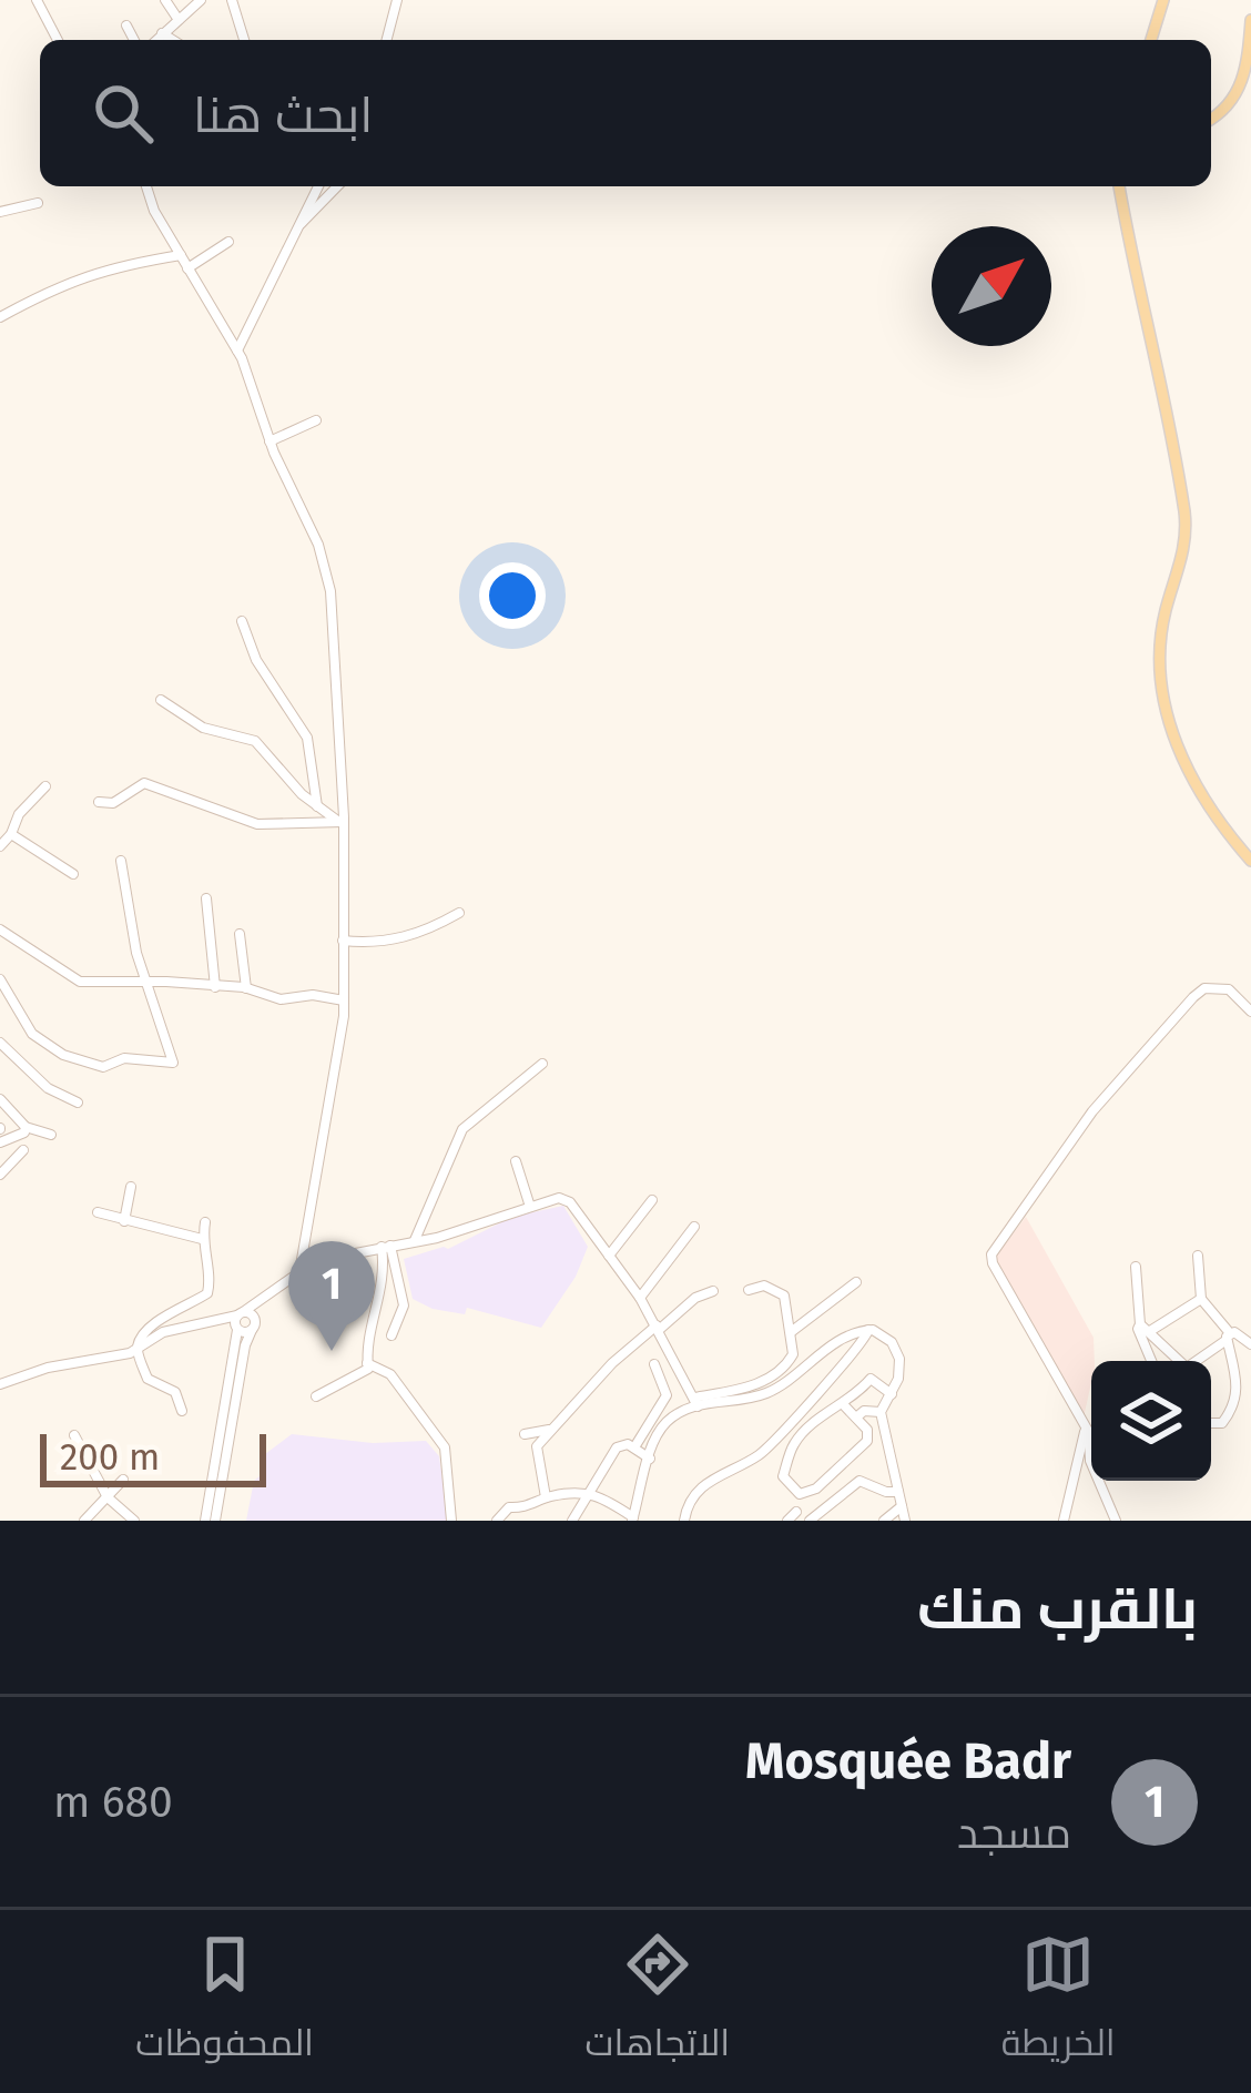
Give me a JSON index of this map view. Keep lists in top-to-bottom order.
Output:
{
  "scale_bar": "200 m",
  "north": "top right",
  "page": {
    "search": "ابحث هنا",
    "pins": "1",
    "scale": "200 m",
    "heading": "بالقرب منك",
    "list": [
      {
        "mark": "1",
        "name": "Mosquée Badr",
        "note": "مسجد",
        "value": "680 m"
      }
    ],
    "nav": ["الخريطة", "الاتجاهات", "المحفوظات"]
  }
}
